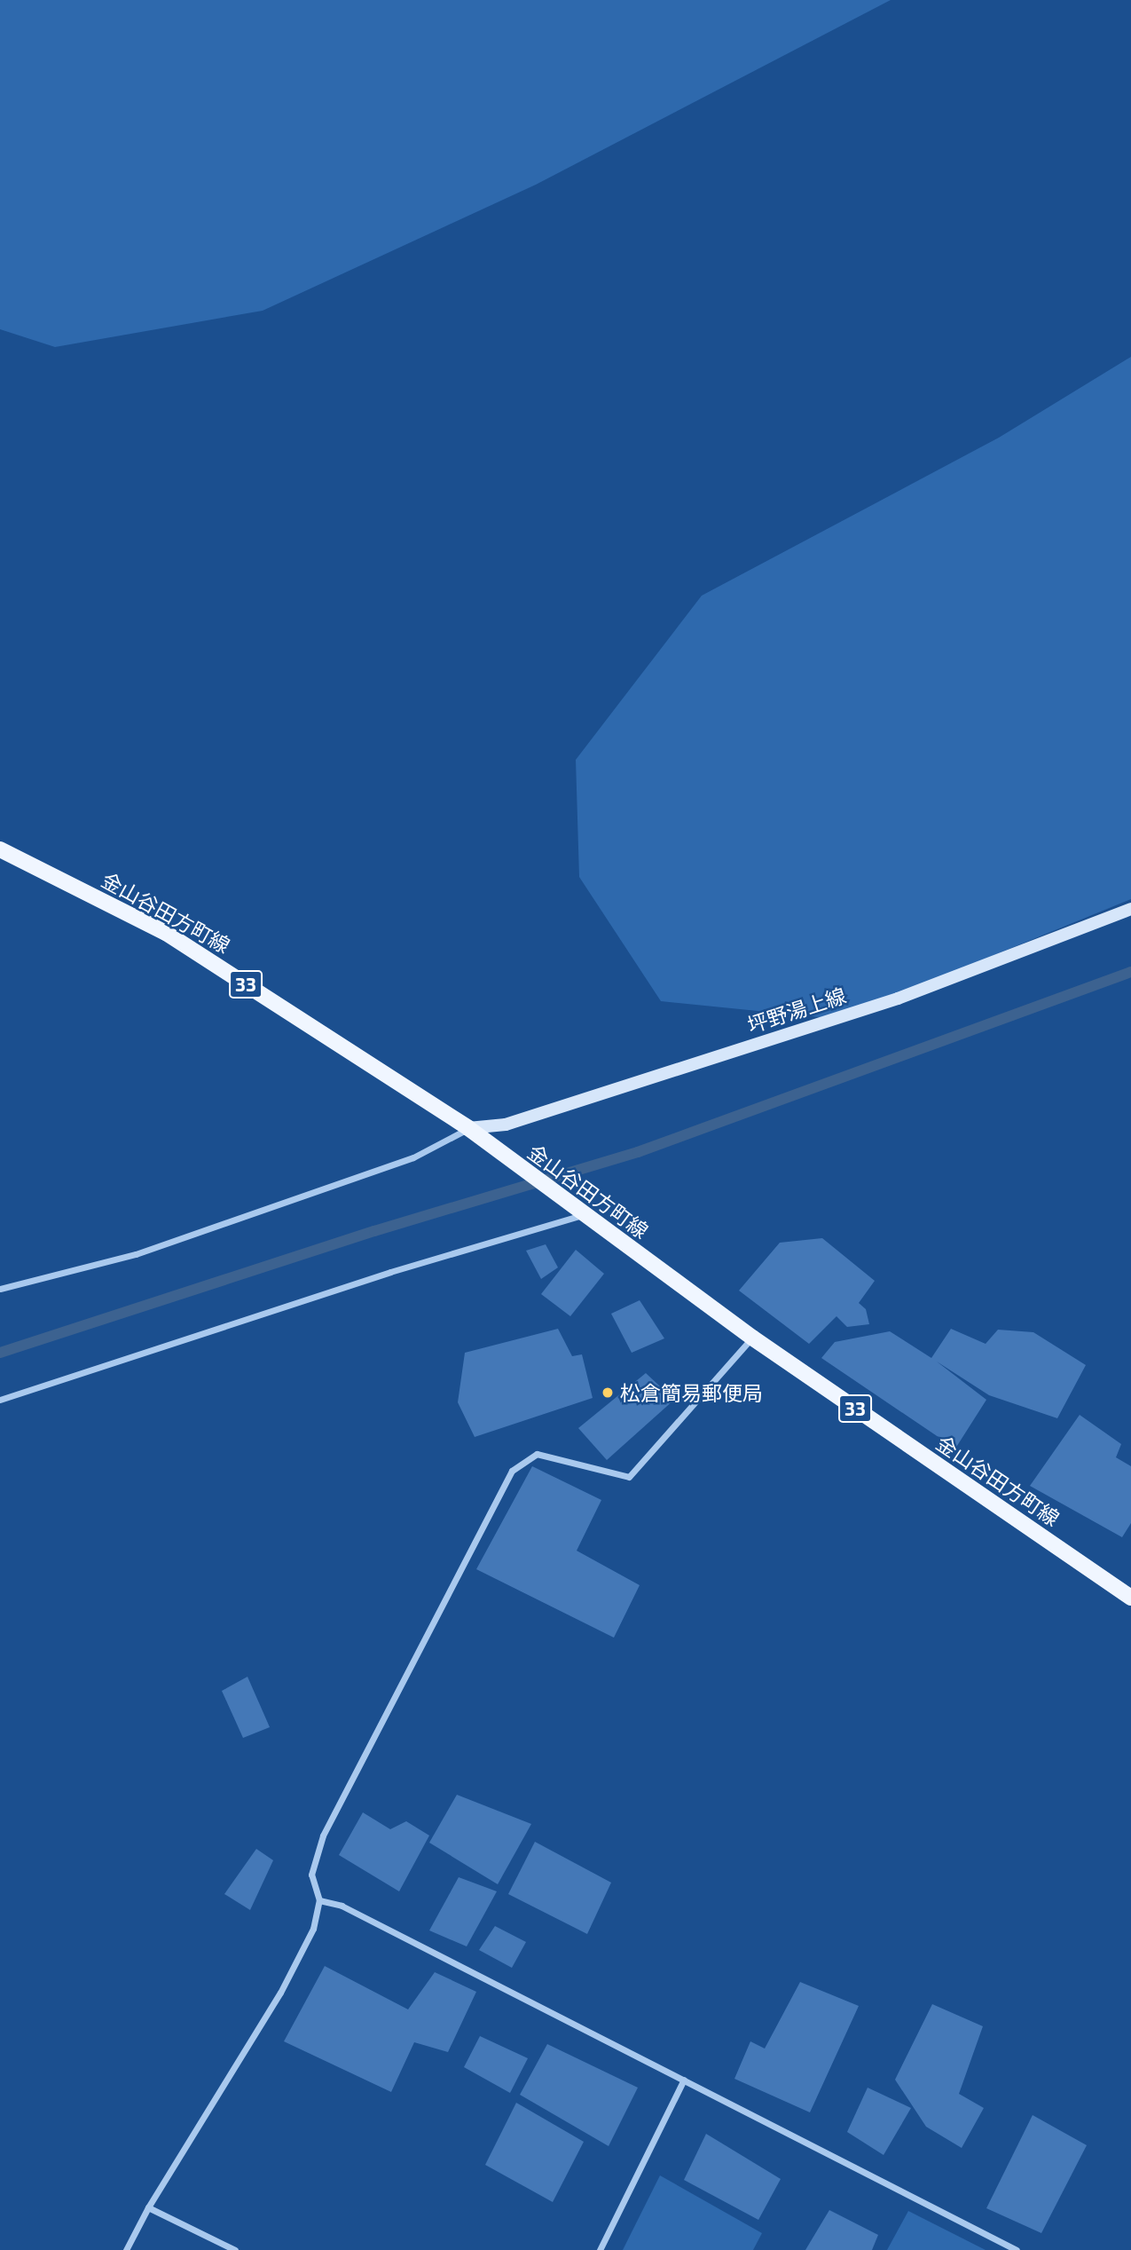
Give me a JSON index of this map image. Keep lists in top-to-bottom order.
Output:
{
  "streets": {
    "main road": ["金山谷田方町線", "33", "坪野湯上線"]
  },
  "crossings": [
    ["金山谷田方町線", "坪野湯上線"]
  ],
  "places": ["松倉簡易郵便局"]
}
